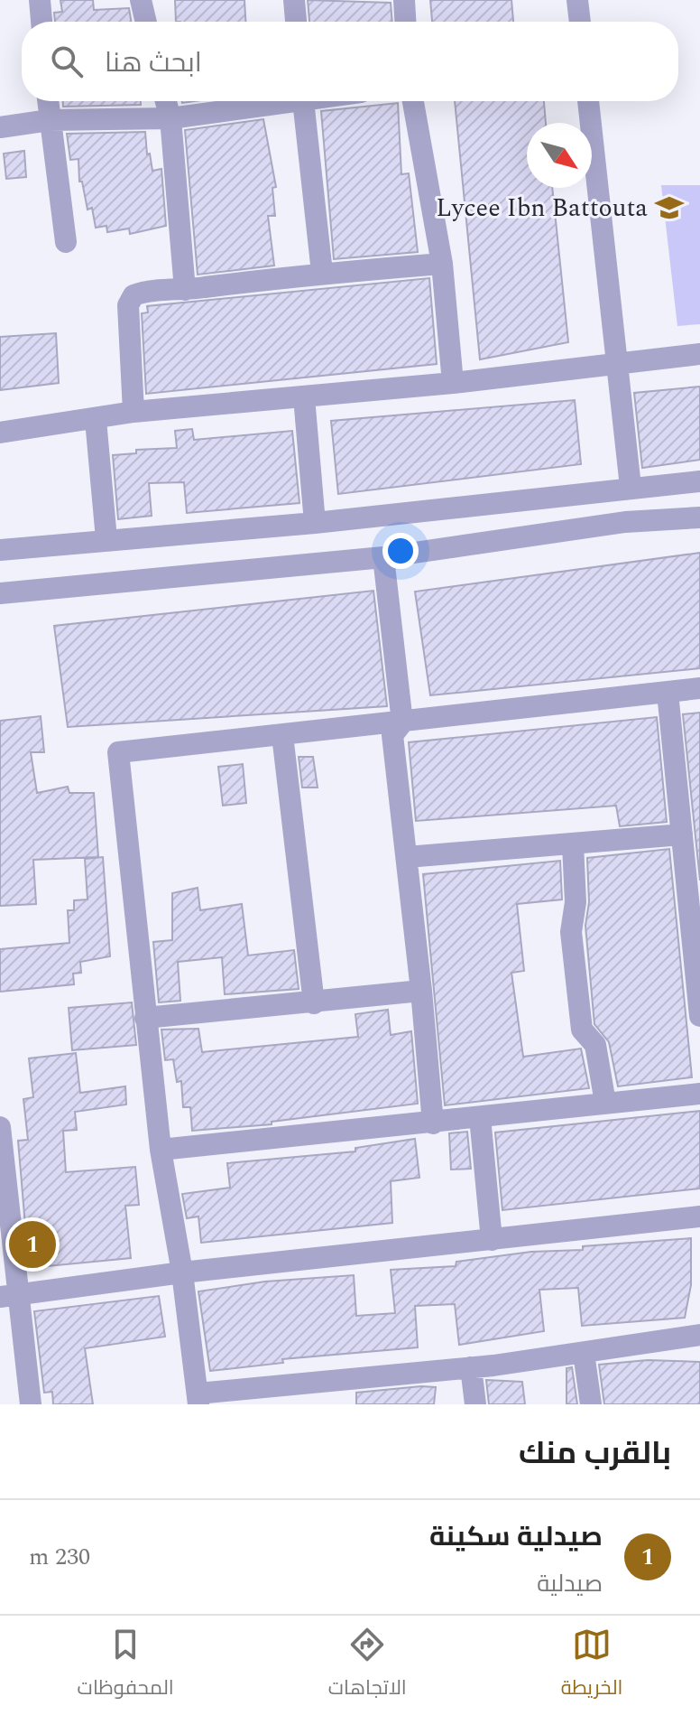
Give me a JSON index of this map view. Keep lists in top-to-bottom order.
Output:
{
  "places": {
    "school or university": ["Lycee Ibn Battouta"]
  },
  "north": "bottom right",
  "page": {
    "search": "ابحث هنا",
    "pins": "1",
    "heading": "بالقرب منك",
    "list": [
      {
        "mark": "1",
        "name": "صيدلية سكينة",
        "note": "صيدلية",
        "value": "230 m"
      }
    ],
    "nav": ["الخريطة", "الاتجاهات", "المحفوظات"]
  }
}
